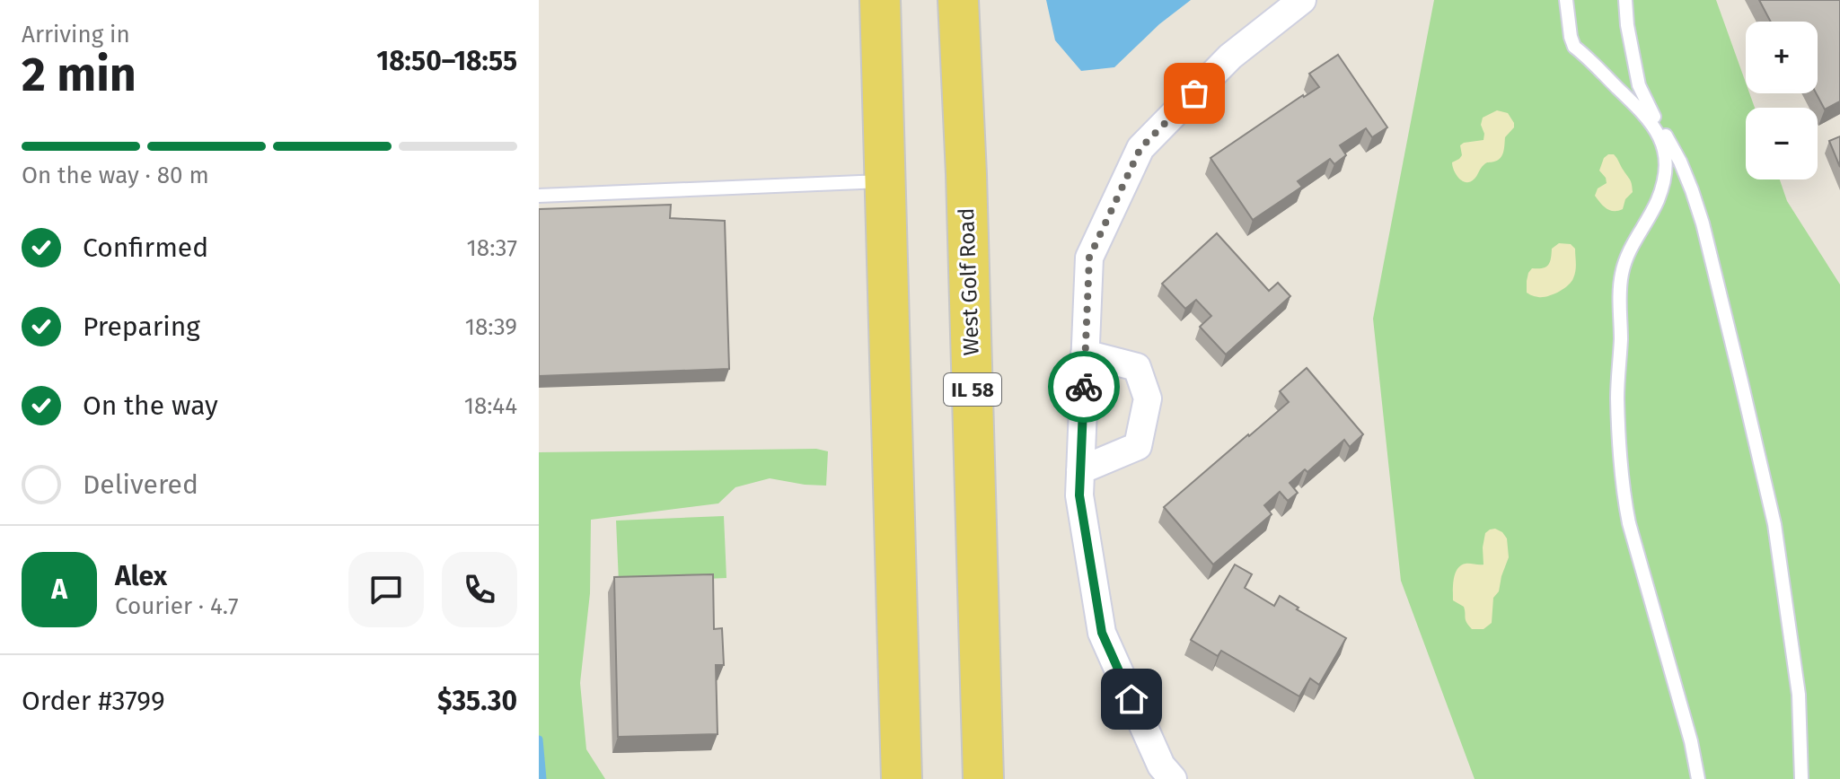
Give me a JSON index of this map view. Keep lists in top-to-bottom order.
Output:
{
  "streets": {
    "main road": ["West Golf Road", "IL 58"]
  },
  "page": {
    "heading": ["2 min", "Arriving in", "18:50–18:55"],
    "panel": [
      "Alex",
      "Courier · 4.7",
      "Order #3799",
      "$35.30"
    ],
    "map_buttons": ["+", "−"],
    "bar": "On the way · 80 m",
    "list": [
      ["Confirmed", "18:37"],
      ["Preparing", "18:39"],
      ["On the way", "18:44"],
      "Delivered"
    ],
    "round": "A"
  }
}
